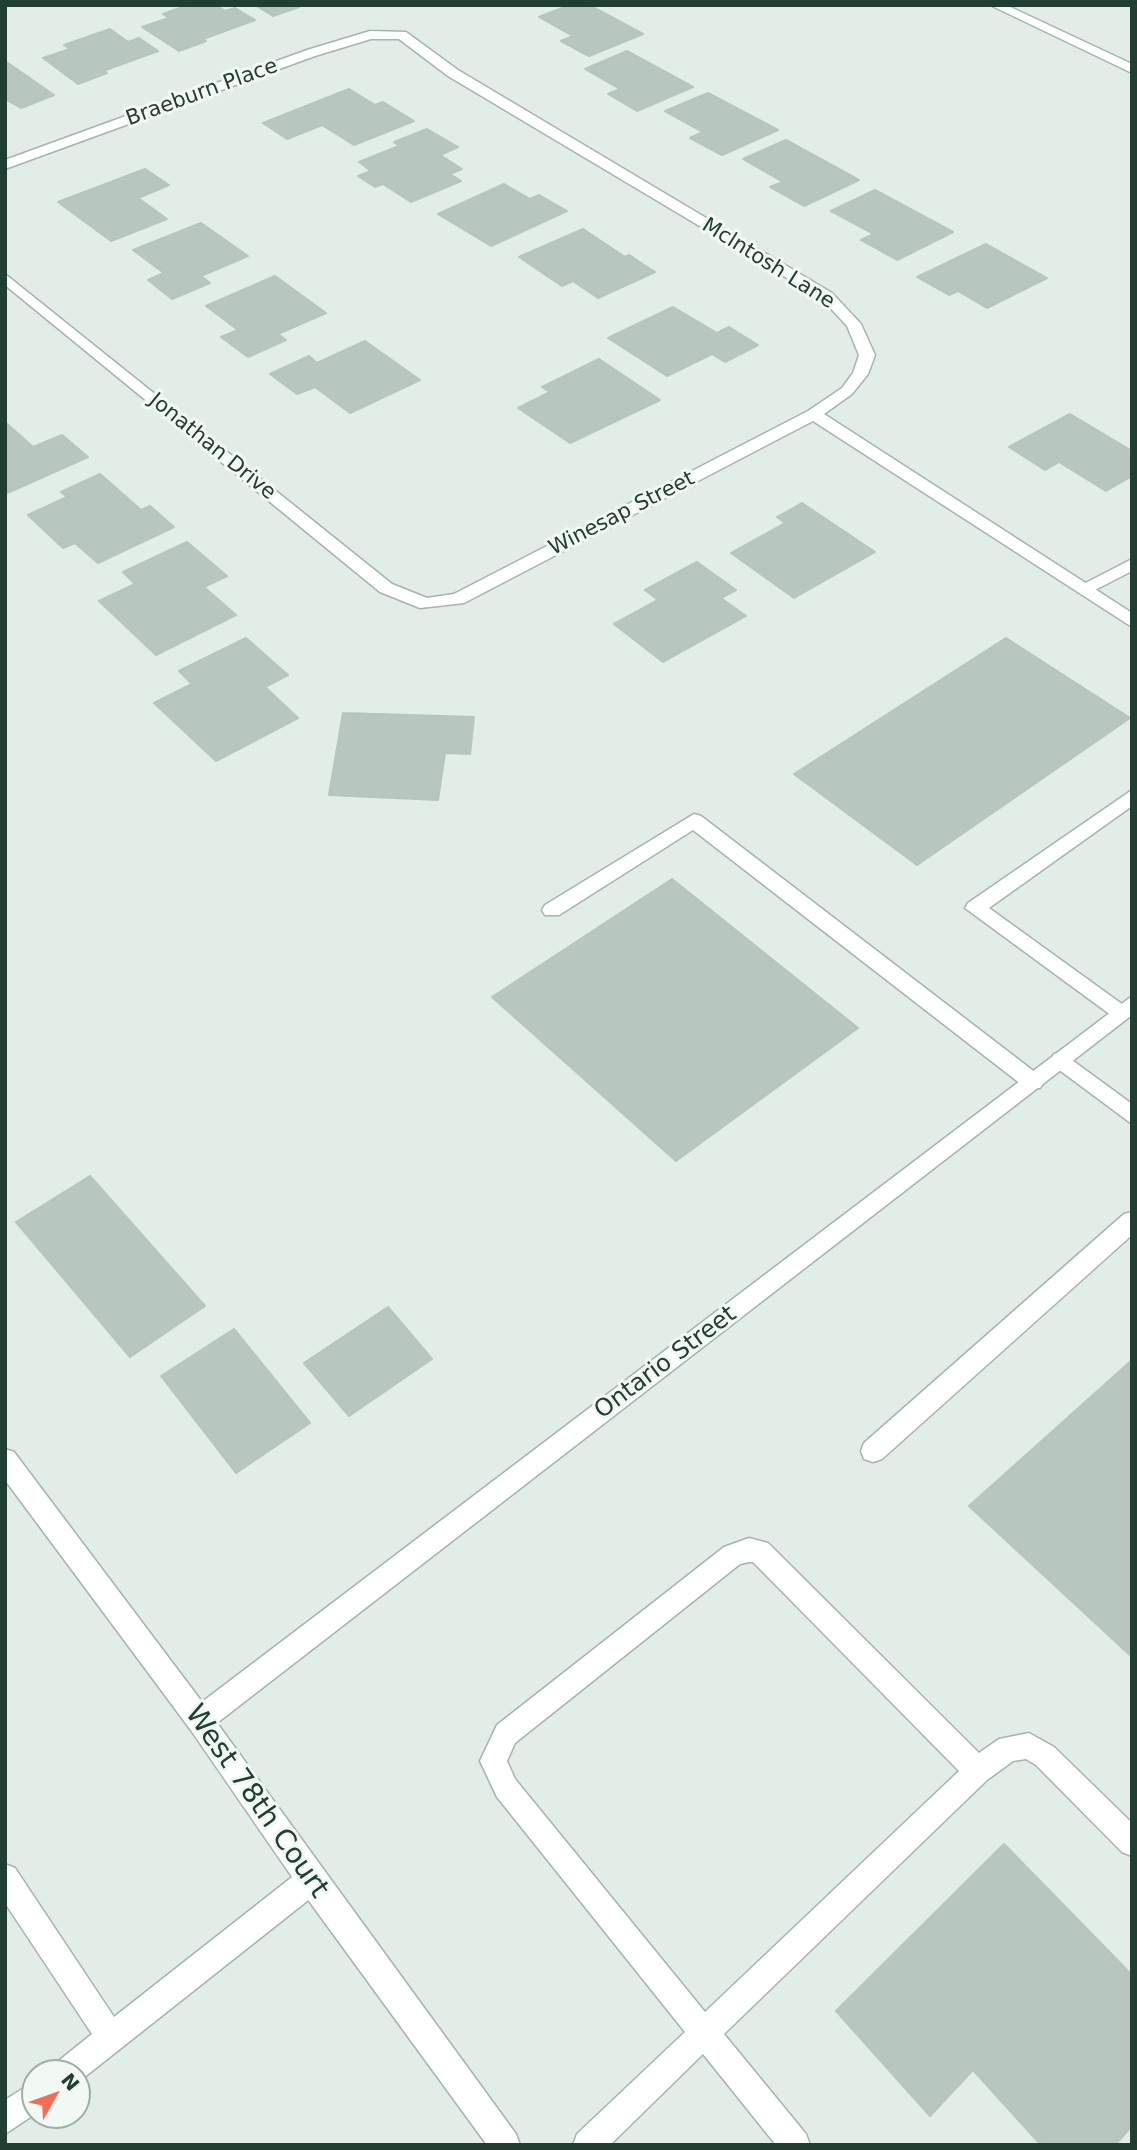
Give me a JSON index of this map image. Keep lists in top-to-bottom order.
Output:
{
  "streets": {
    "street": [
      "Braeburn Place",
      "Mclntosh Lane",
      "Jonathan Drive",
      "Winesap Street",
      "Ontario Street",
      "West 78th Court"
    ]
  },
  "crossings": [
    ["Braeburn Place", "Mclntosh Lane"],
    ["Mclntosh Lane", "Winesap Street"],
    ["Jonathan Drive", "Winesap Street"],
    ["Ontario Street", "West 78th Court"]
  ],
  "north": "top right"
}
